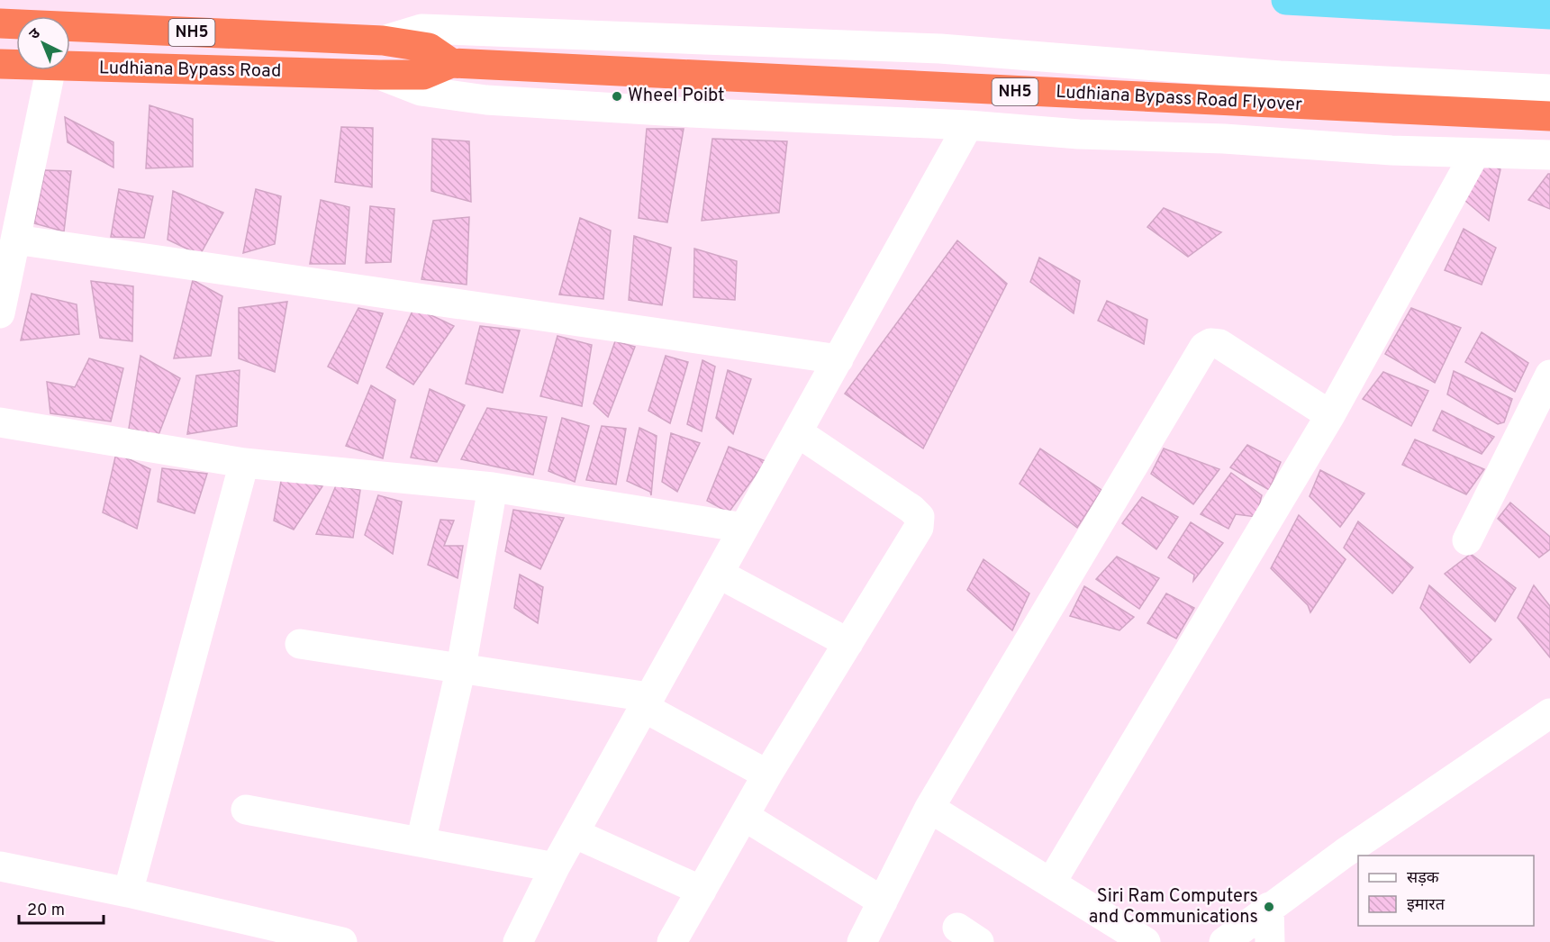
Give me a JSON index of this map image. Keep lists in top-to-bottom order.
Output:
{
  "streets": {
    "highway": ["NH5", "Ludhiana Bypass Road", "Ludhiana Bypass Road Flyover"]
  },
  "crossings": [
    ["Ludhiana Bypass Road", "Ludhiana Bypass Road Flyover"]
  ],
  "places": ["Wheel Poibt", "Siri Ram Computers and Communications"],
  "legend": ["सड़क", "इमारत"],
  "scale_bar": "20 m",
  "north": "top left"
}
